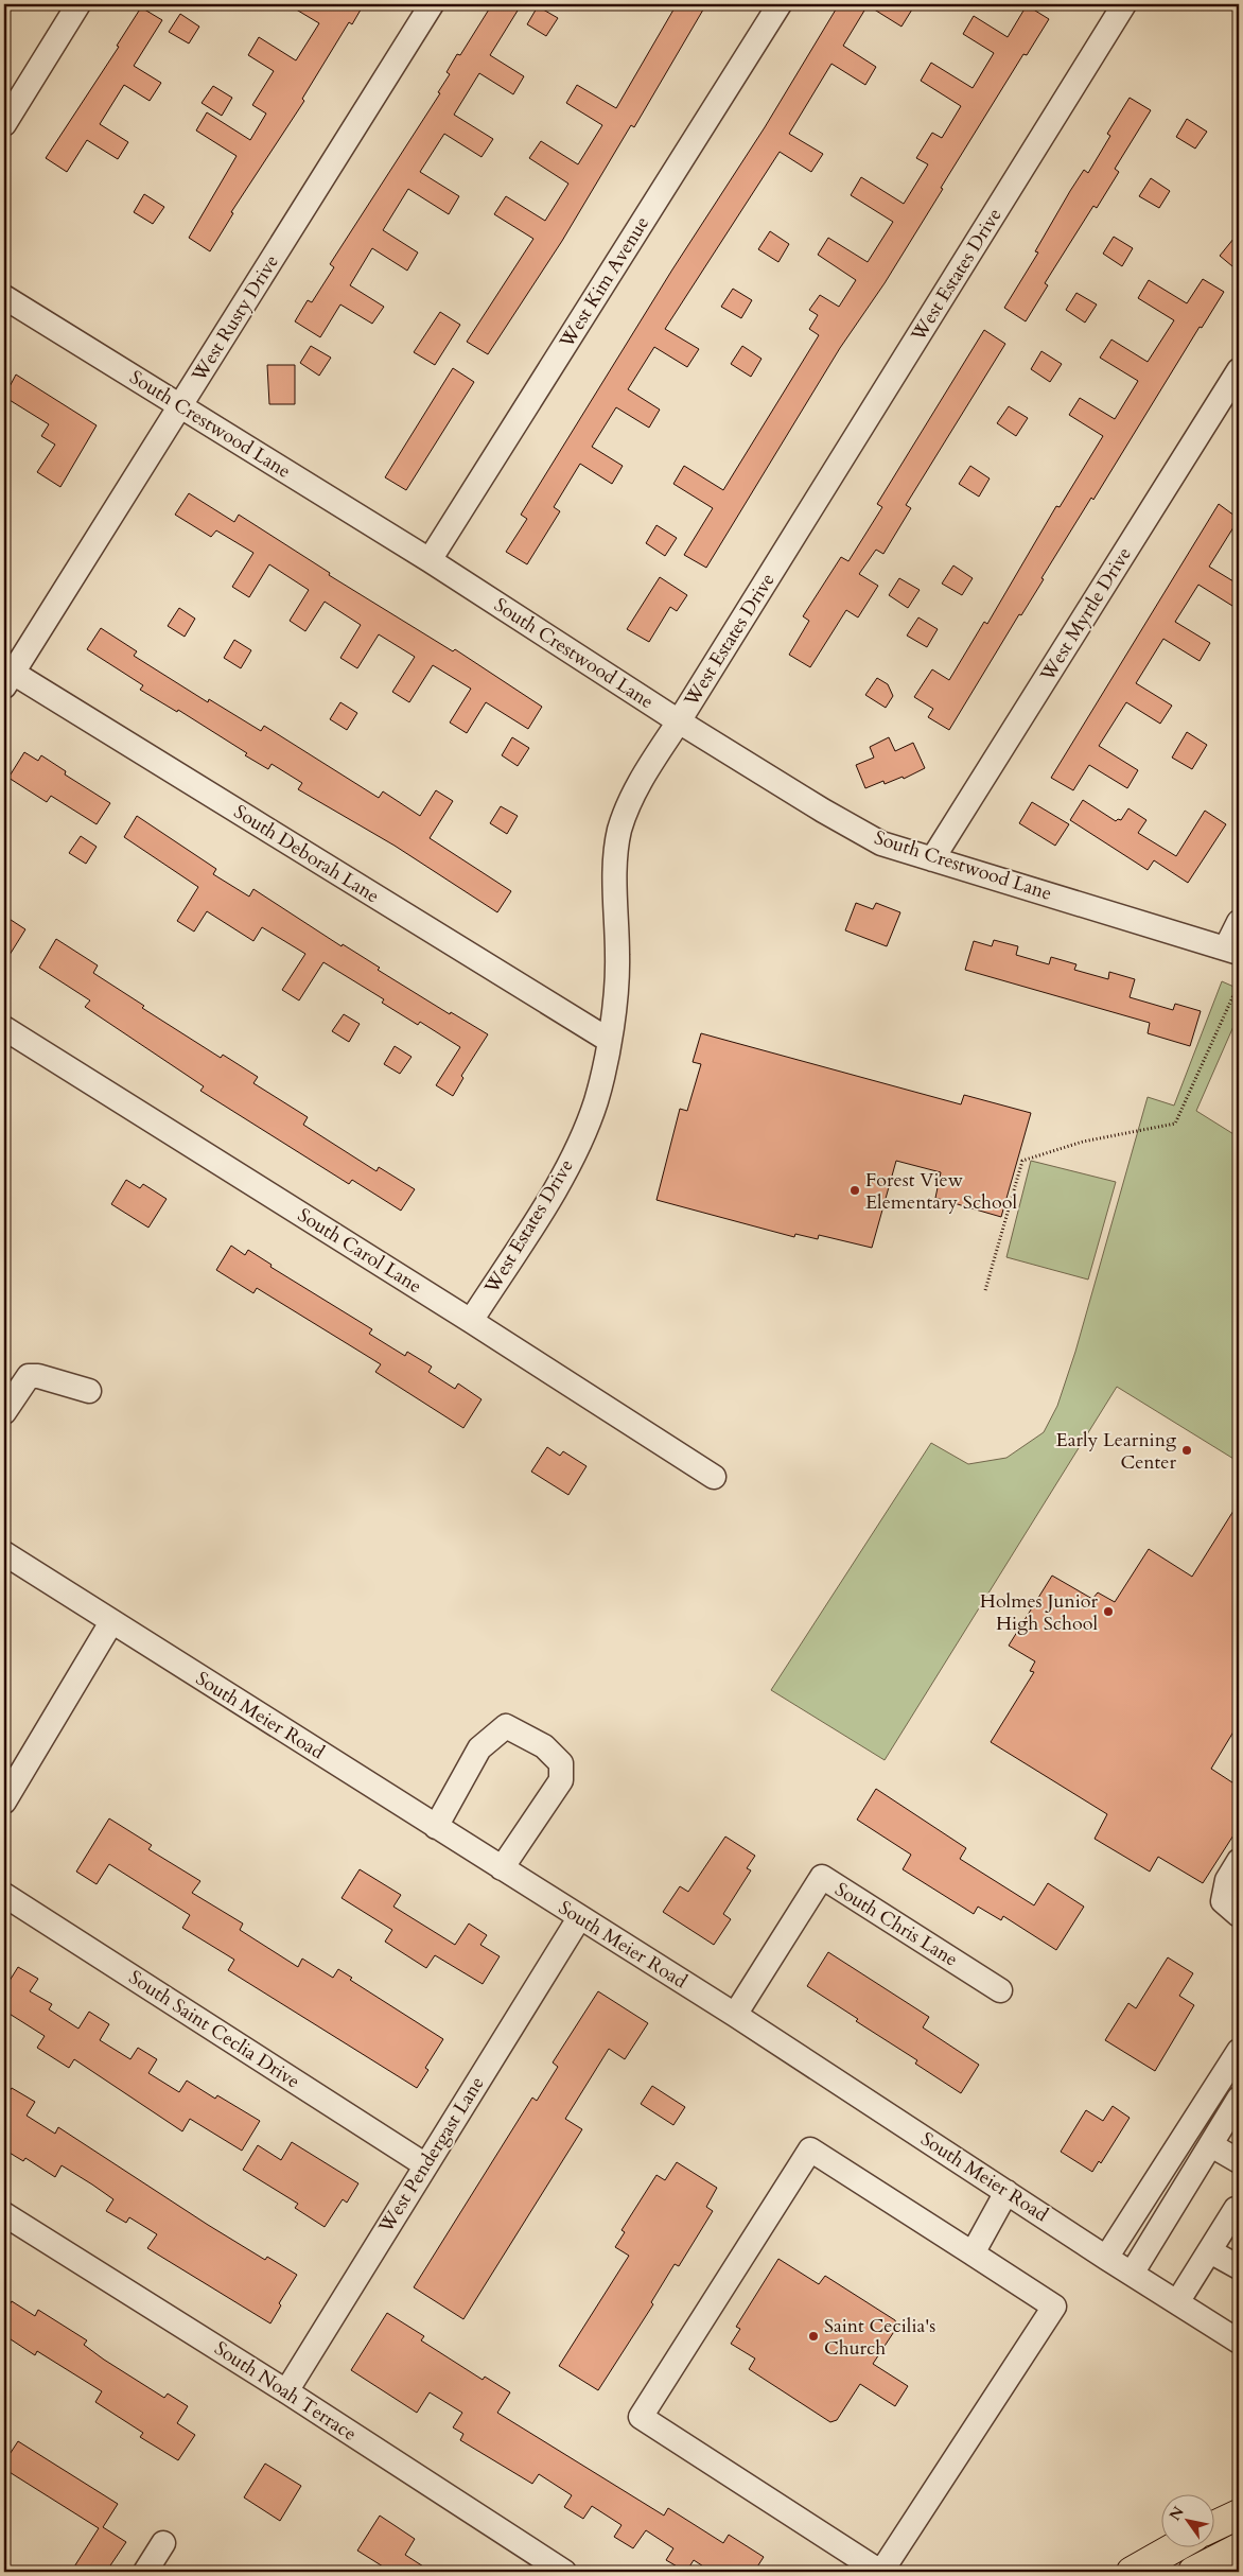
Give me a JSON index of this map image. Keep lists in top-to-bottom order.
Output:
{
  "streets": {
    "street": [
      "West Estates Drive",
      "West Kim Avenue",
      "West Rusty Drive",
      "South Crestwood Lane",
      "West Myrtle Drive",
      "South Deborah Lane",
      "South Carol Lane",
      "South Meier Road",
      "South Chris Lane",
      "South Saint Ceclia Drive",
      "West Pendergast Lane",
      "South Noah Terrace"
    ]
  },
  "crossings": [
    ["West Estates Drive", "South Crestwood Lane"],
    ["West Estates Drive", "South Deborah Lane"],
    ["West Estates Drive", "South Carol Lane"],
    ["West Kim Avenue", "South Crestwood Lane"],
    ["West Rusty Drive", "South Crestwood Lane"],
    ["West Rusty Drive", "South Deborah Lane"],
    ["South Crestwood Lane", "West Myrtle Drive"],
    ["South Meier Road", "South Chris Lane"],
    ["South Meier Road", "West Pendergast Lane"],
    ["South Saint Ceclia Drive", "West Pendergast Lane"],
    ["West Pendergast Lane", "South Noah Terrace"]
  ],
  "places": [
    "Forest View Elementary School",
    "Early Learning Center",
    "Holmes Junior High School",
    "Saint Cecilia's Church"
  ],
  "north": "top left"
}
